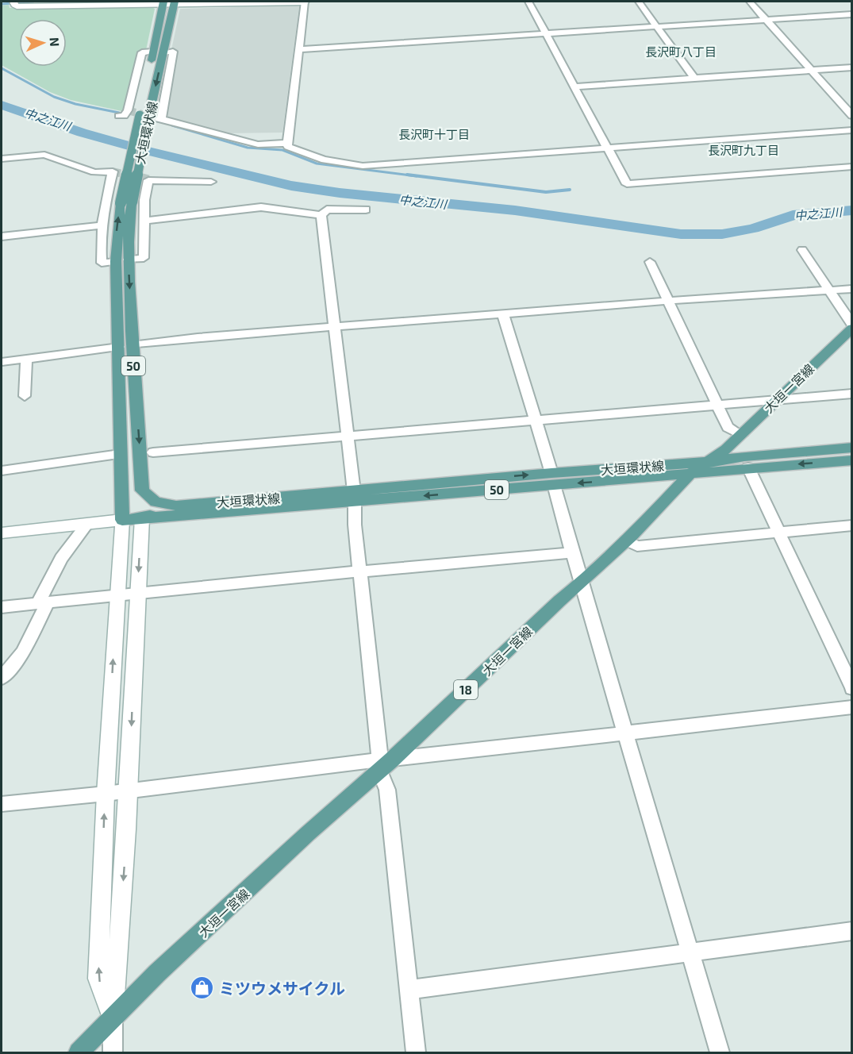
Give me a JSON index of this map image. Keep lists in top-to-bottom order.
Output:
{
  "streets": {
    "main road": [
      "大垣環状線",
      "50",
      "大垣一宮線",
      "18"
    ]
  },
  "crossings": [
    ["大垣環状線", "50"],
    ["大垣環状線", "大垣一宮線"]
  ],
  "districts": ["長沢町八丁目", "長沢町十丁目", "長沢町九丁目"],
  "water": ["中之江川"],
  "places": {
    "shop": ["ミツウメサイクル"]
  },
  "north": "right"
}
